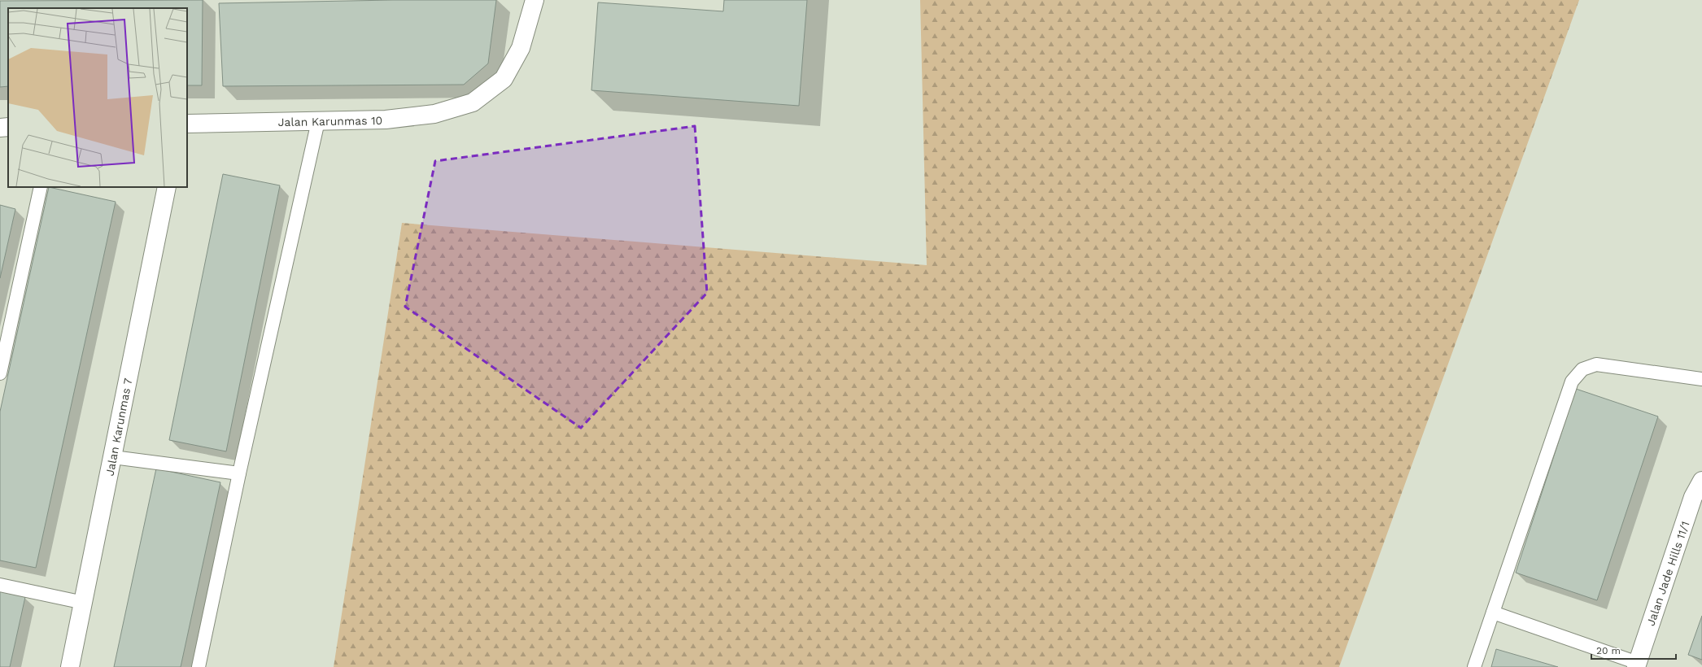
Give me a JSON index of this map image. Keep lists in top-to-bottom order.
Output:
{
  "streets": {
    "street": ["Jalan Karunmas 10", "Jalan Karunmas 7", "Jalan Jade Hills 11/1"]
  },
  "scale_bar": "20 m"
}
